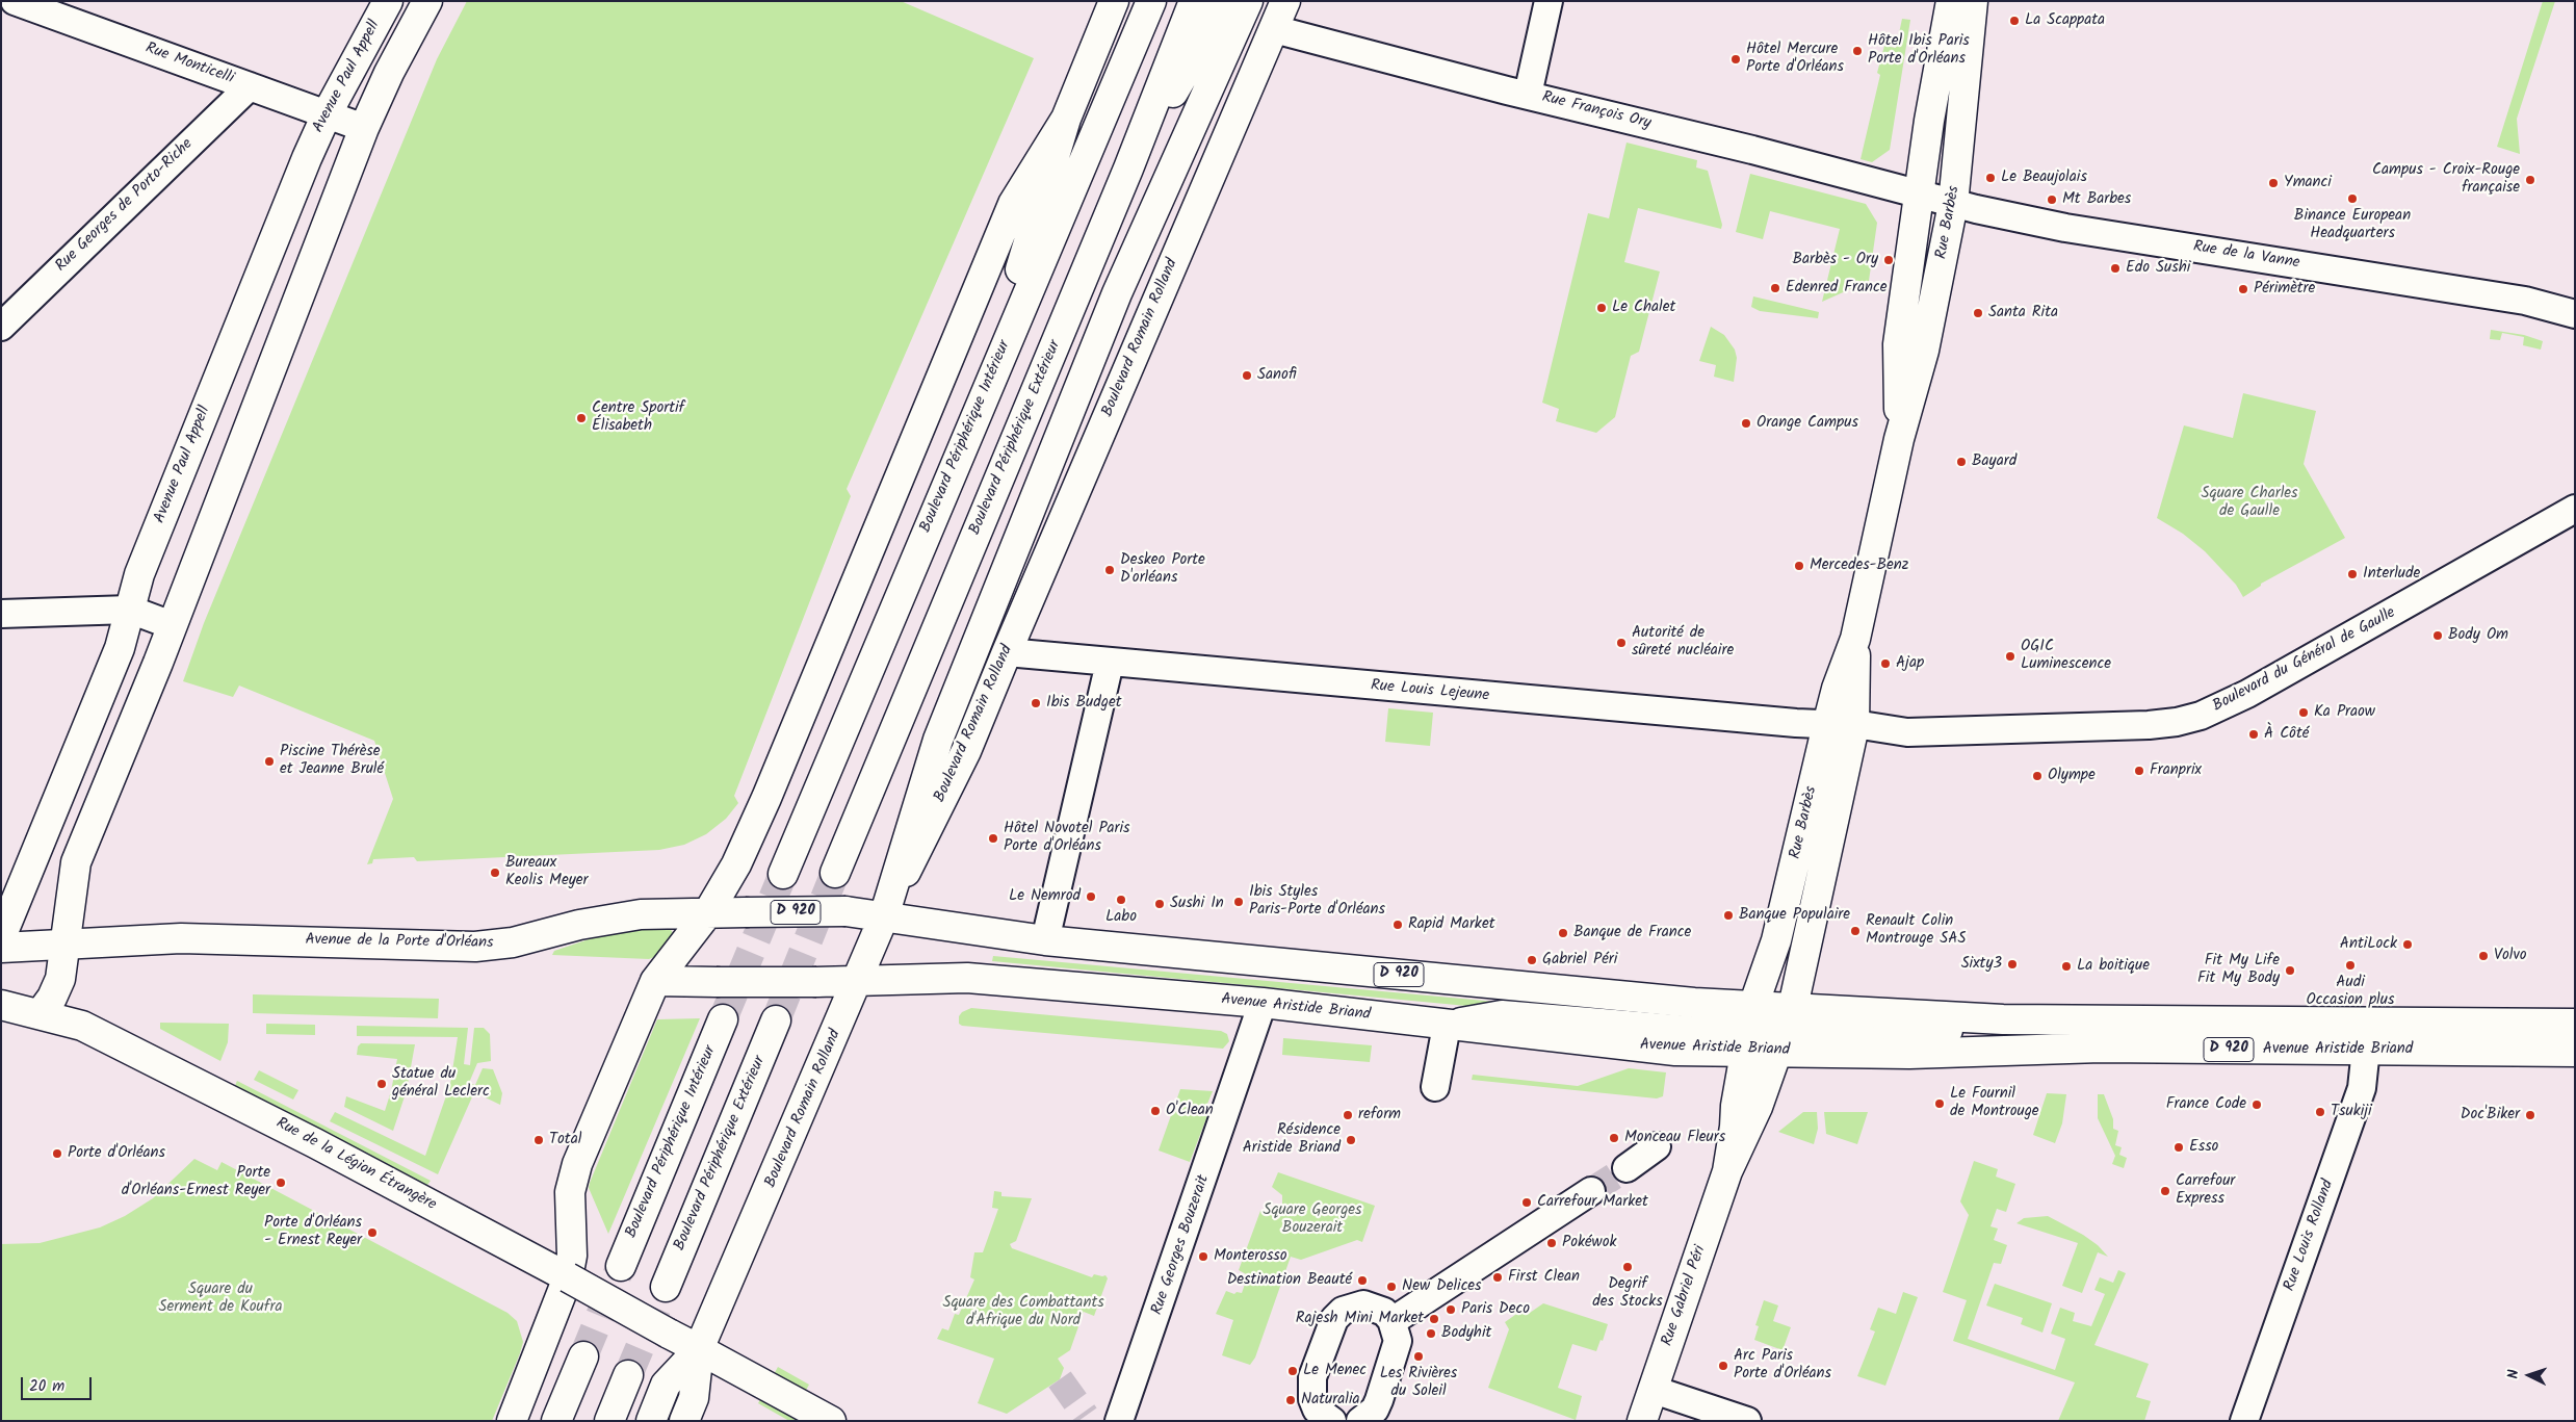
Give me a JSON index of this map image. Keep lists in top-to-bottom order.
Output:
{
  "streets": {
    "main road": [
      "Avenue Paul Appell",
      "Rue Barbès",
      "Boulevard Romain Rolland",
      "Boulevard Périphérique Intérieur",
      "Boulevard Périphérique Extérieur",
      "D 920",
      "Avenue de la Porte d'Orléans",
      "Avenue Aristide Briand",
      "Rue de la Légion Étrangère",
      "Rue Gabriel Péri"
    ],
    "street": [
      "Rue Monticelli",
      "Rue François Ory",
      "Rue Georges de Porto-Riche",
      "Rue de la Vanne",
      "Boulevard du Général de Gaulle",
      "Rue Louis Lejeune",
      "Rue Louis Rolland",
      "Rue Georges Bouzerait"
    ]
  },
  "crossings": [
    ["Rue Monticelli", "Avenue Paul Appell"],
    ["Rue Monticelli", "Rue Georges de Porto-Riche"],
    ["Rue François Ory", "Rue Barbès"],
    ["Rue François Ory", "Rue de la Vanne"],
    ["Rue François Ory", "Boulevard Romain Rolland"],
    ["Rue Barbès", "Rue de la Vanne"],
    ["Rue Barbès", "Boulevard du Général de Gaulle"],
    ["Rue Barbès", "Rue Louis Lejeune"],
    ["Rue Barbès", "Avenue Aristide Briand"],
    ["Rue Barbès", "Rue Gabriel Péri"],
    ["Boulevard Romain Rolland", "Rue Louis Lejeune"],
    ["Boulevard Romain Rolland", "Avenue de la Porte d'Orléans"],
    ["Boulevard Romain Rolland", "Avenue Aristide Briand"],
    ["Boulevard Romain Rolland", "Rue de la Légion Étrangère"],
    ["Boulevard du Général de Gaulle", "Rue Louis Lejeune"],
    ["Avenue de la Porte d'Orléans", "Avenue Aristide Briand"],
    ["Avenue Aristide Briand", "Rue Louis Rolland"],
    ["Avenue Aristide Briand", "Rue Georges Bouzerait"],
    ["Avenue Aristide Briand", "Rue Gabriel Péri"]
  ],
  "parks": [
    "Square Charles de Gaulle",
    "Square Georges Bouzerait",
    "Square du Serment de Koufra",
    "Square des Combattants d'Afrique du Nord"
  ],
  "places": [
    "La Scappata",
    "Hôtel Ibis Paris Porte d'Orléans",
    "Hôtel Mercure Porte d'Orléans",
    "Le Beaujolais",
    "Campus - Croix-Rouge française",
    "Ymanci",
    "Binance European Headquarters",
    "Mt Barbes",
    "Barbès - Ory",
    "Edo Sushi",
    "Edenred France",
    "Périmètre",
    "Le Chalet",
    "Santa Rita",
    "Sanofi",
    "Centre Sportif Élisabeth",
    "Orange Campus",
    "Bayard",
    "Mercedes-Benz",
    "Deskeo Porte D'orléans",
    "Interlude",
    "Body Om",
    "Autorité de sûreté nucléaire",
    "OGIC Luminescence",
    "Ajap",
    "Ibis Budget",
    "Ka Praow",
    "À Côté",
    "Piscine Thérèse et Jeanne Brulé",
    "Franprix",
    "Olympe",
    "Hôtel Novotel Paris Porte d'Orléans",
    "Bureaux Keolis Meyer",
    "Le Nemrod",
    "Labo",
    "Ibis Styles Paris-Porte d'Orléans",
    "Sushi In",
    "Banque Populaire",
    "Rapid Market",
    "Renault Colin Montrouge SAS",
    "Banque de France",
    "AntiLock",
    "Volvo",
    "Gabriel Péri",
    "Sixty3",
    "Audi Occasion plus",
    "La boitique",
    "Fit My Life Fit My Body",
    "Statue du général Leclerc",
    "Le Fournil de Montrouge",
    "France Code",
    "O'Clean",
    "Tsukiji",
    "reform",
    "Doc'Biker",
    "Monceau Fleurs",
    "Total",
    "Résidence Aristide Briand",
    "Esso",
    "Porte d'Orléans",
    "Porte d'Orléans-Ernest Reyer",
    "Carrefour Express",
    "Carrefour Market",
    "Porte d'Orléans - Ernest Reyer",
    "Pokéwok",
    "Monterosso",
    "Degrif des Stocks",
    "First Clean",
    "Destination Beauté",
    "New Delices",
    "Paris Deco",
    "Rajesh Mini Market",
    "Bodyhit",
    "Les Rivières du Soleil",
    "Arc Paris Porte d'Orléans",
    "Le Menec",
    "Naturalia"
  ],
  "scale_bar": "20 m",
  "north": "left"
}
